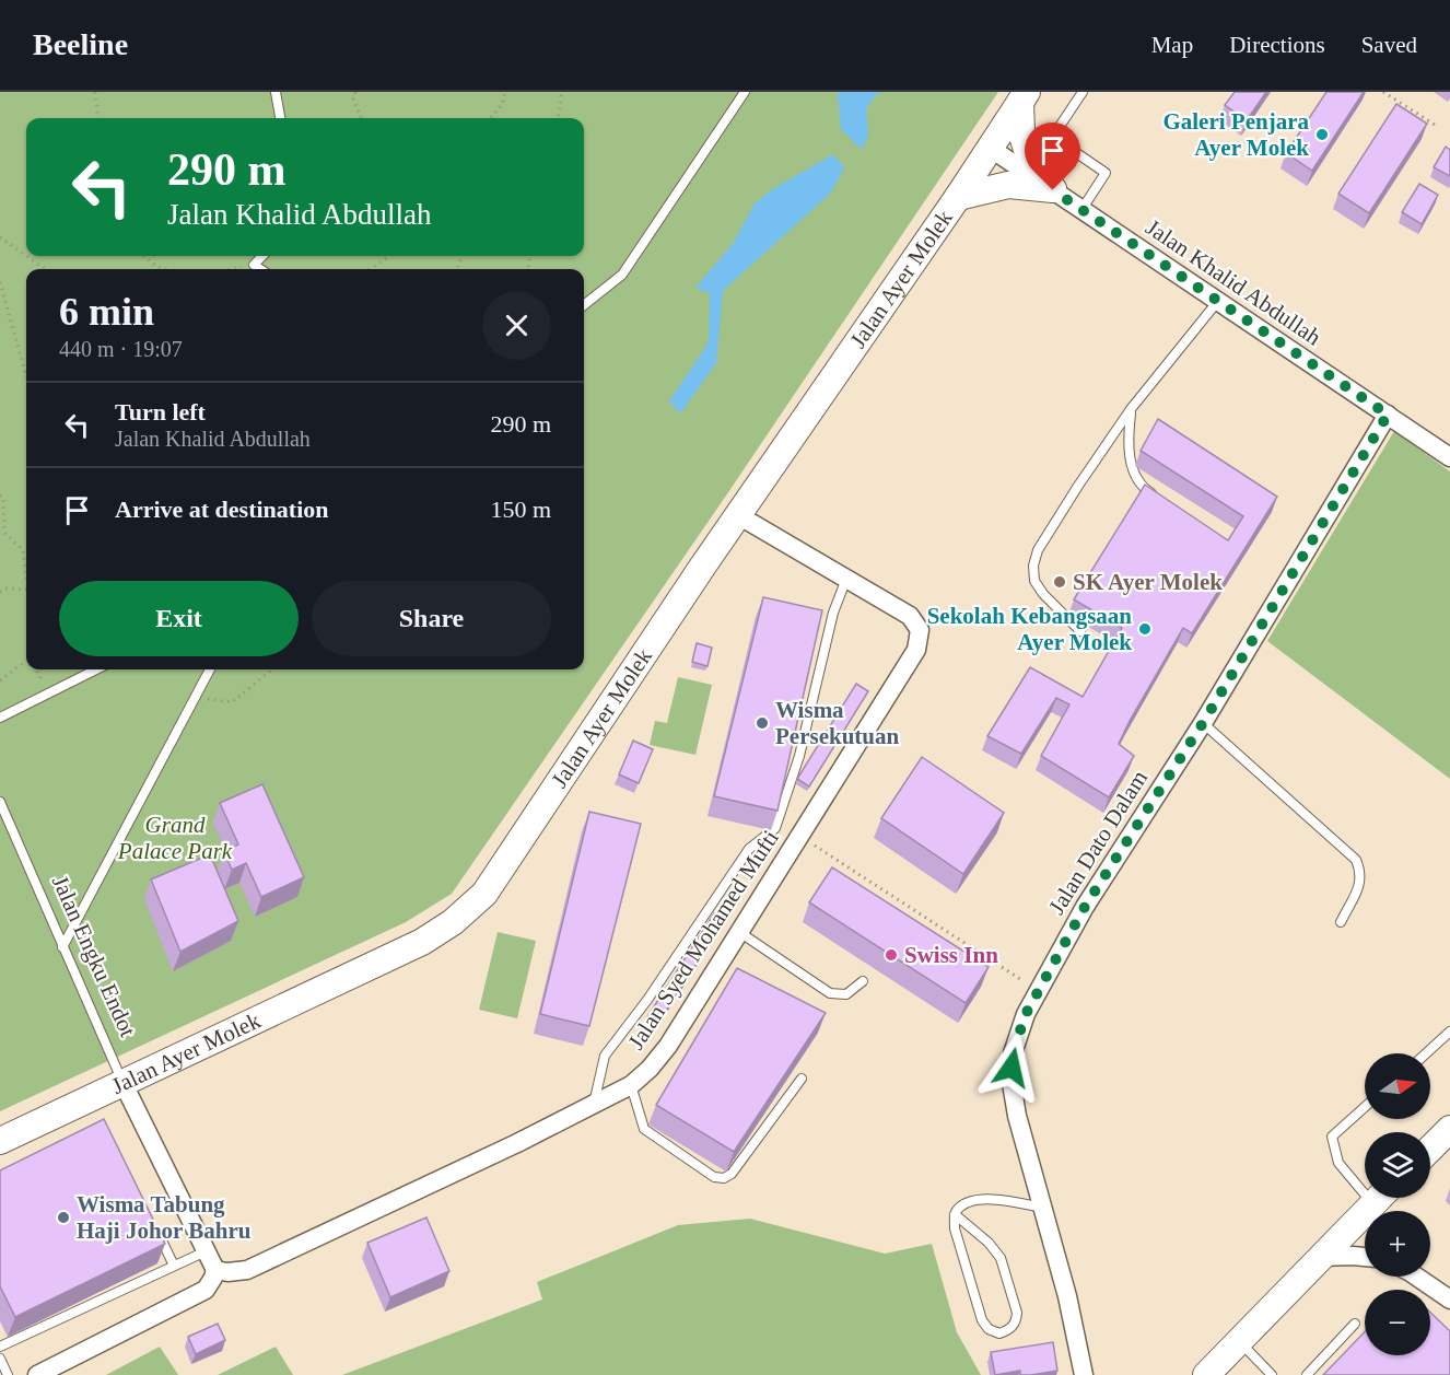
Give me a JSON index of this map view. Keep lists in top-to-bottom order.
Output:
{
  "streets": {
    "main road": ["Jalan Ayer Molek"],
    "street": [
      "Jalan Khalid Abdullah",
      "Jalan Dato Dalam",
      "Jalan Syed Mohamed Mufti",
      "Jalan Engku Endot"
    ]
  },
  "crossings": [
    ["Jalan Ayer Molek", "Jalan Khalid Abdullah"],
    ["Jalan Ayer Molek", "Jalan Syed Mohamed Mufti"],
    ["Jalan Ayer Molek", "Jalan Engku Endot"],
    ["Jalan Khalid Abdullah", "Jalan Dato Dalam"],
    ["Jalan Syed Mohamed Mufti", "Jalan Engku Endot"]
  ],
  "parks": ["Grand Palace Park"],
  "places": [
    "Galeri Penjara Ayer Molek",
    "SK Ayer Molek",
    "Sekolah Kebangsaan Ayer Molek",
    "Wisma Persekutuan",
    "Swiss Inn",
    "Wisma Tabung Haji Johor Bahru"
  ],
  "north": "right",
  "page": {
    "header": "Beeline",
    "nav": ["Map", "Directions", "Saved"],
    "turn": ["290 m", "Jalan Khalid Abdullah"],
    "heading": ["6 min", "440 m · 19:07"],
    "list": [
      {
        "name": "Turn left",
        "note": "Jalan Khalid Abdullah",
        "value": "290 m"
      },
      {
        "name": "Arrive at destination",
        "value": "150 m"
      }
    ],
    "buttons": ["Exit", "Share"],
    "map_buttons": ["+", "−"]
  }
}
